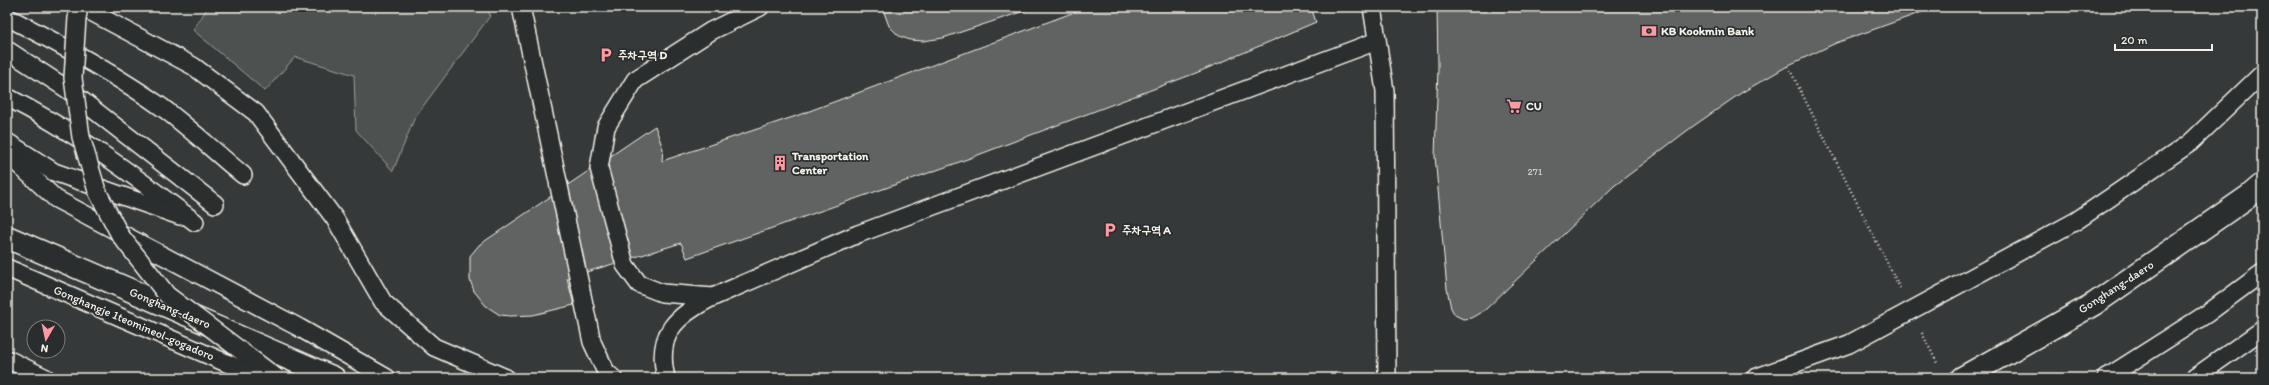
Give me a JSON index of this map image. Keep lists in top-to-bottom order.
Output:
{
  "streets": {
    "street": ["Gonghang-daero"],
    "lane": ["Gonghangje 1teomineol-gogadoro"]
  },
  "places": {
    "bank": ["KB Kookmin Bank"],
    "parking": ["주차구역 D", "주차구역 A"],
    "supermarket": ["CU"],
    "building": ["Transportation Center"]
  },
  "house_numbers": ["271"],
  "scale_bar": "20 m",
  "north": "bottom"
}
